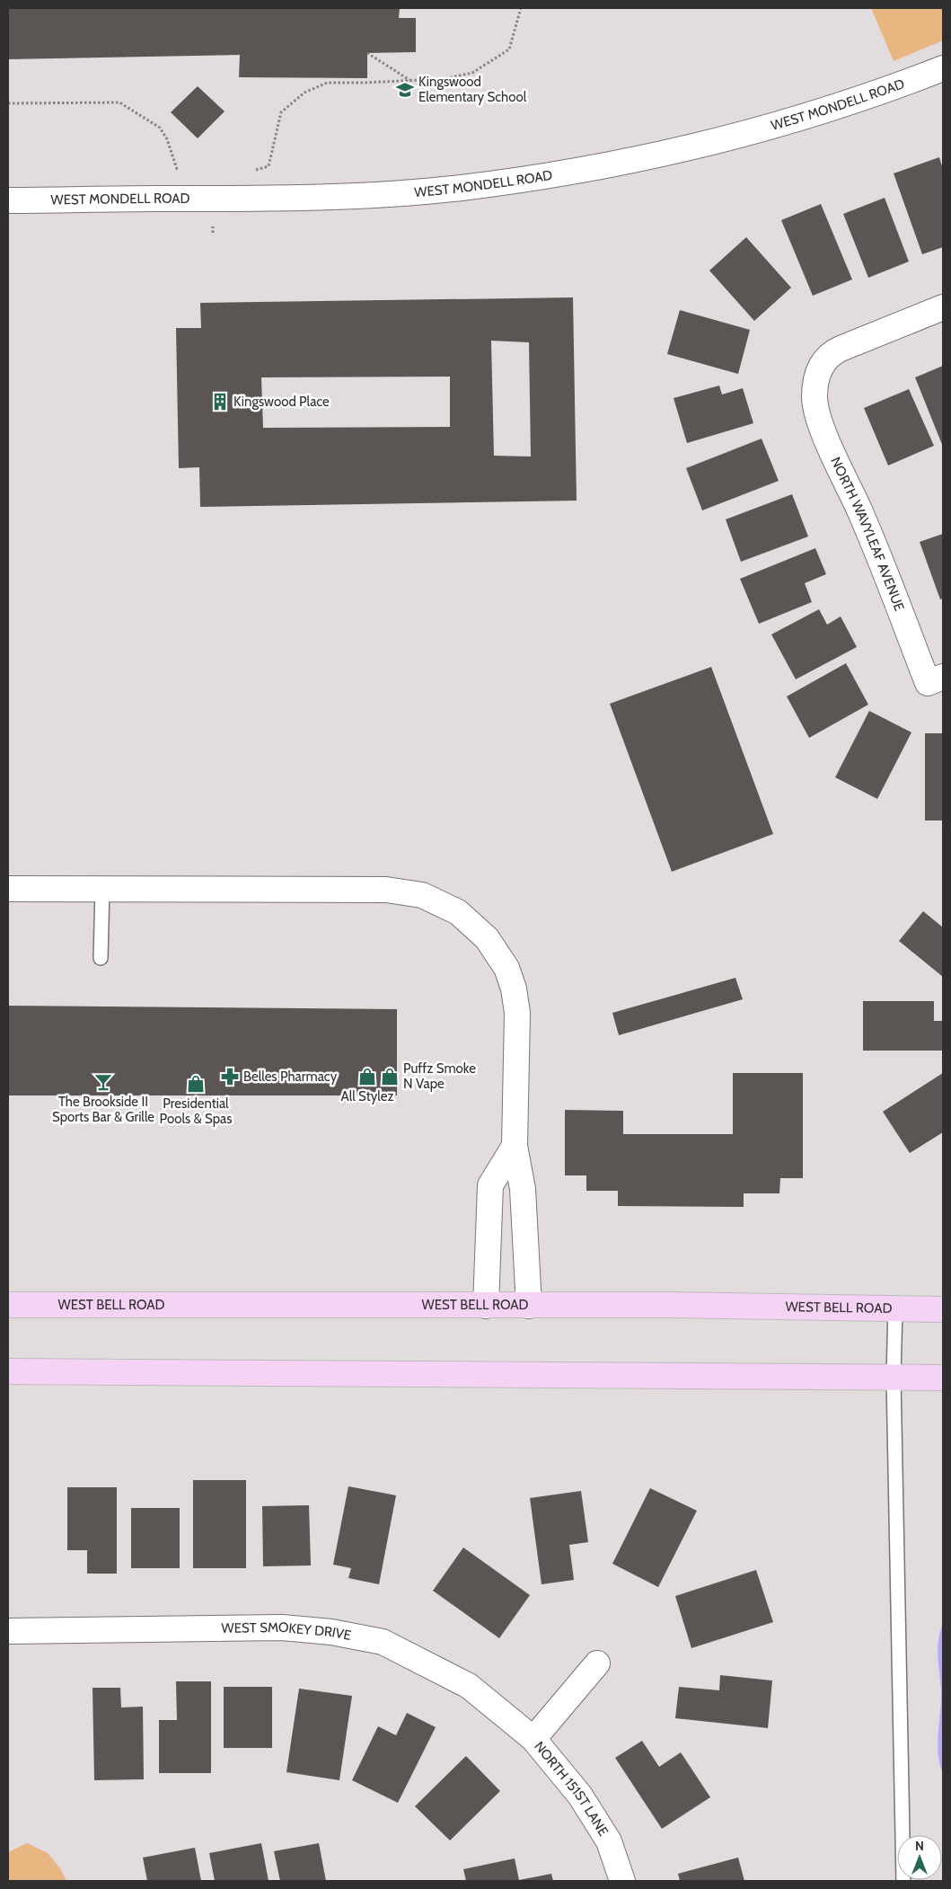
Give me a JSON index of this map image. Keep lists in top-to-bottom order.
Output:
{
  "streets": {
    "main road": ["WEST BELL ROAD"],
    "street": [
      "WEST MONDELL ROAD",
      "NORTH WAVYLEAF AVENUE",
      "WEST SMOKEY DRIVE",
      "NORTH 151ST LANE"
    ]
  },
  "crossings": [
    ["WEST SMOKEY DRIVE", "NORTH 151ST LANE"]
  ],
  "places": {
    "school or university": ["Kingswood Elementary School"],
    "building": ["Kingswood Place"],
    "pharmacy": ["Belles Pharmacy"],
    "shop": ["All Stylez", "Puffz Smoke N Vape", "Presidential Pools & Spas"],
    "bar": ["The Brookside II Sports Bar & Grille"]
  },
  "north": "top"
}
